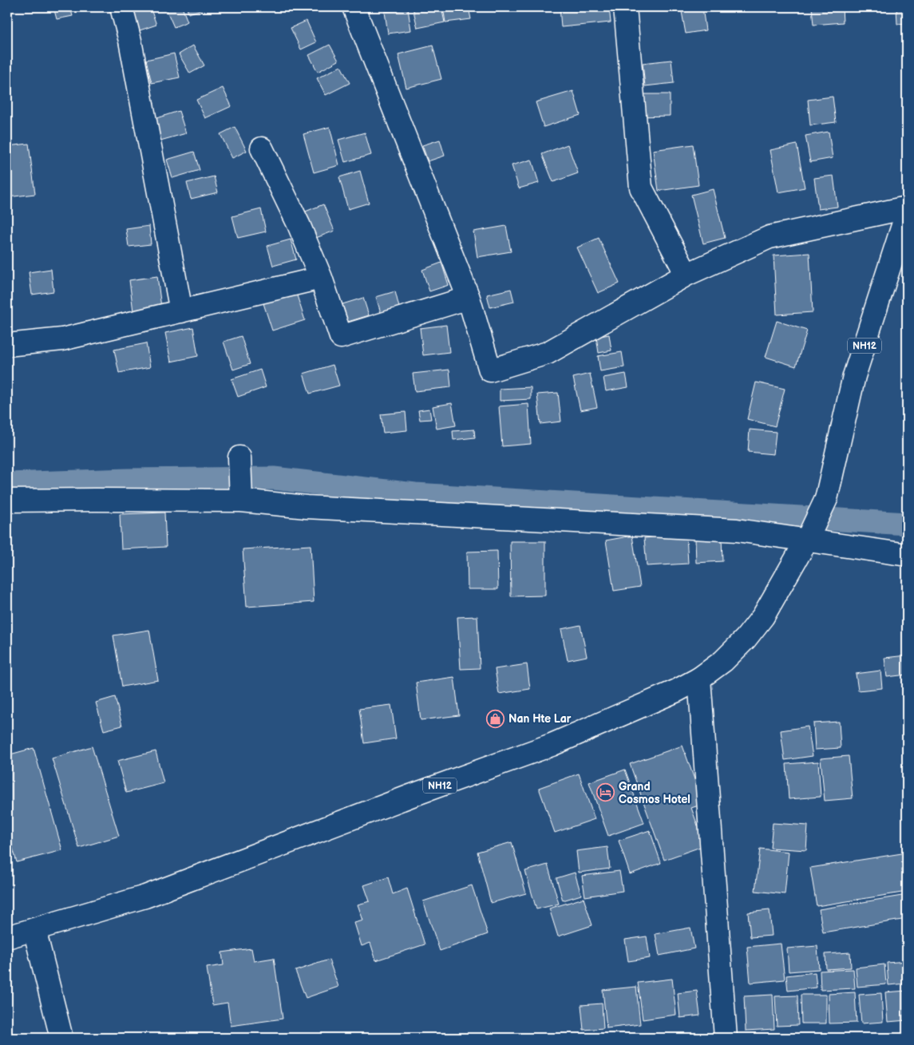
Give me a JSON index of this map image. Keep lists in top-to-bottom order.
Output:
{
  "streets": {
    "main road": ["NH12"]
  },
  "places": {
    "shop": ["Nan Hte Lar"],
    "hotel": ["Grand Cosmos Hotel"]
  }
}
